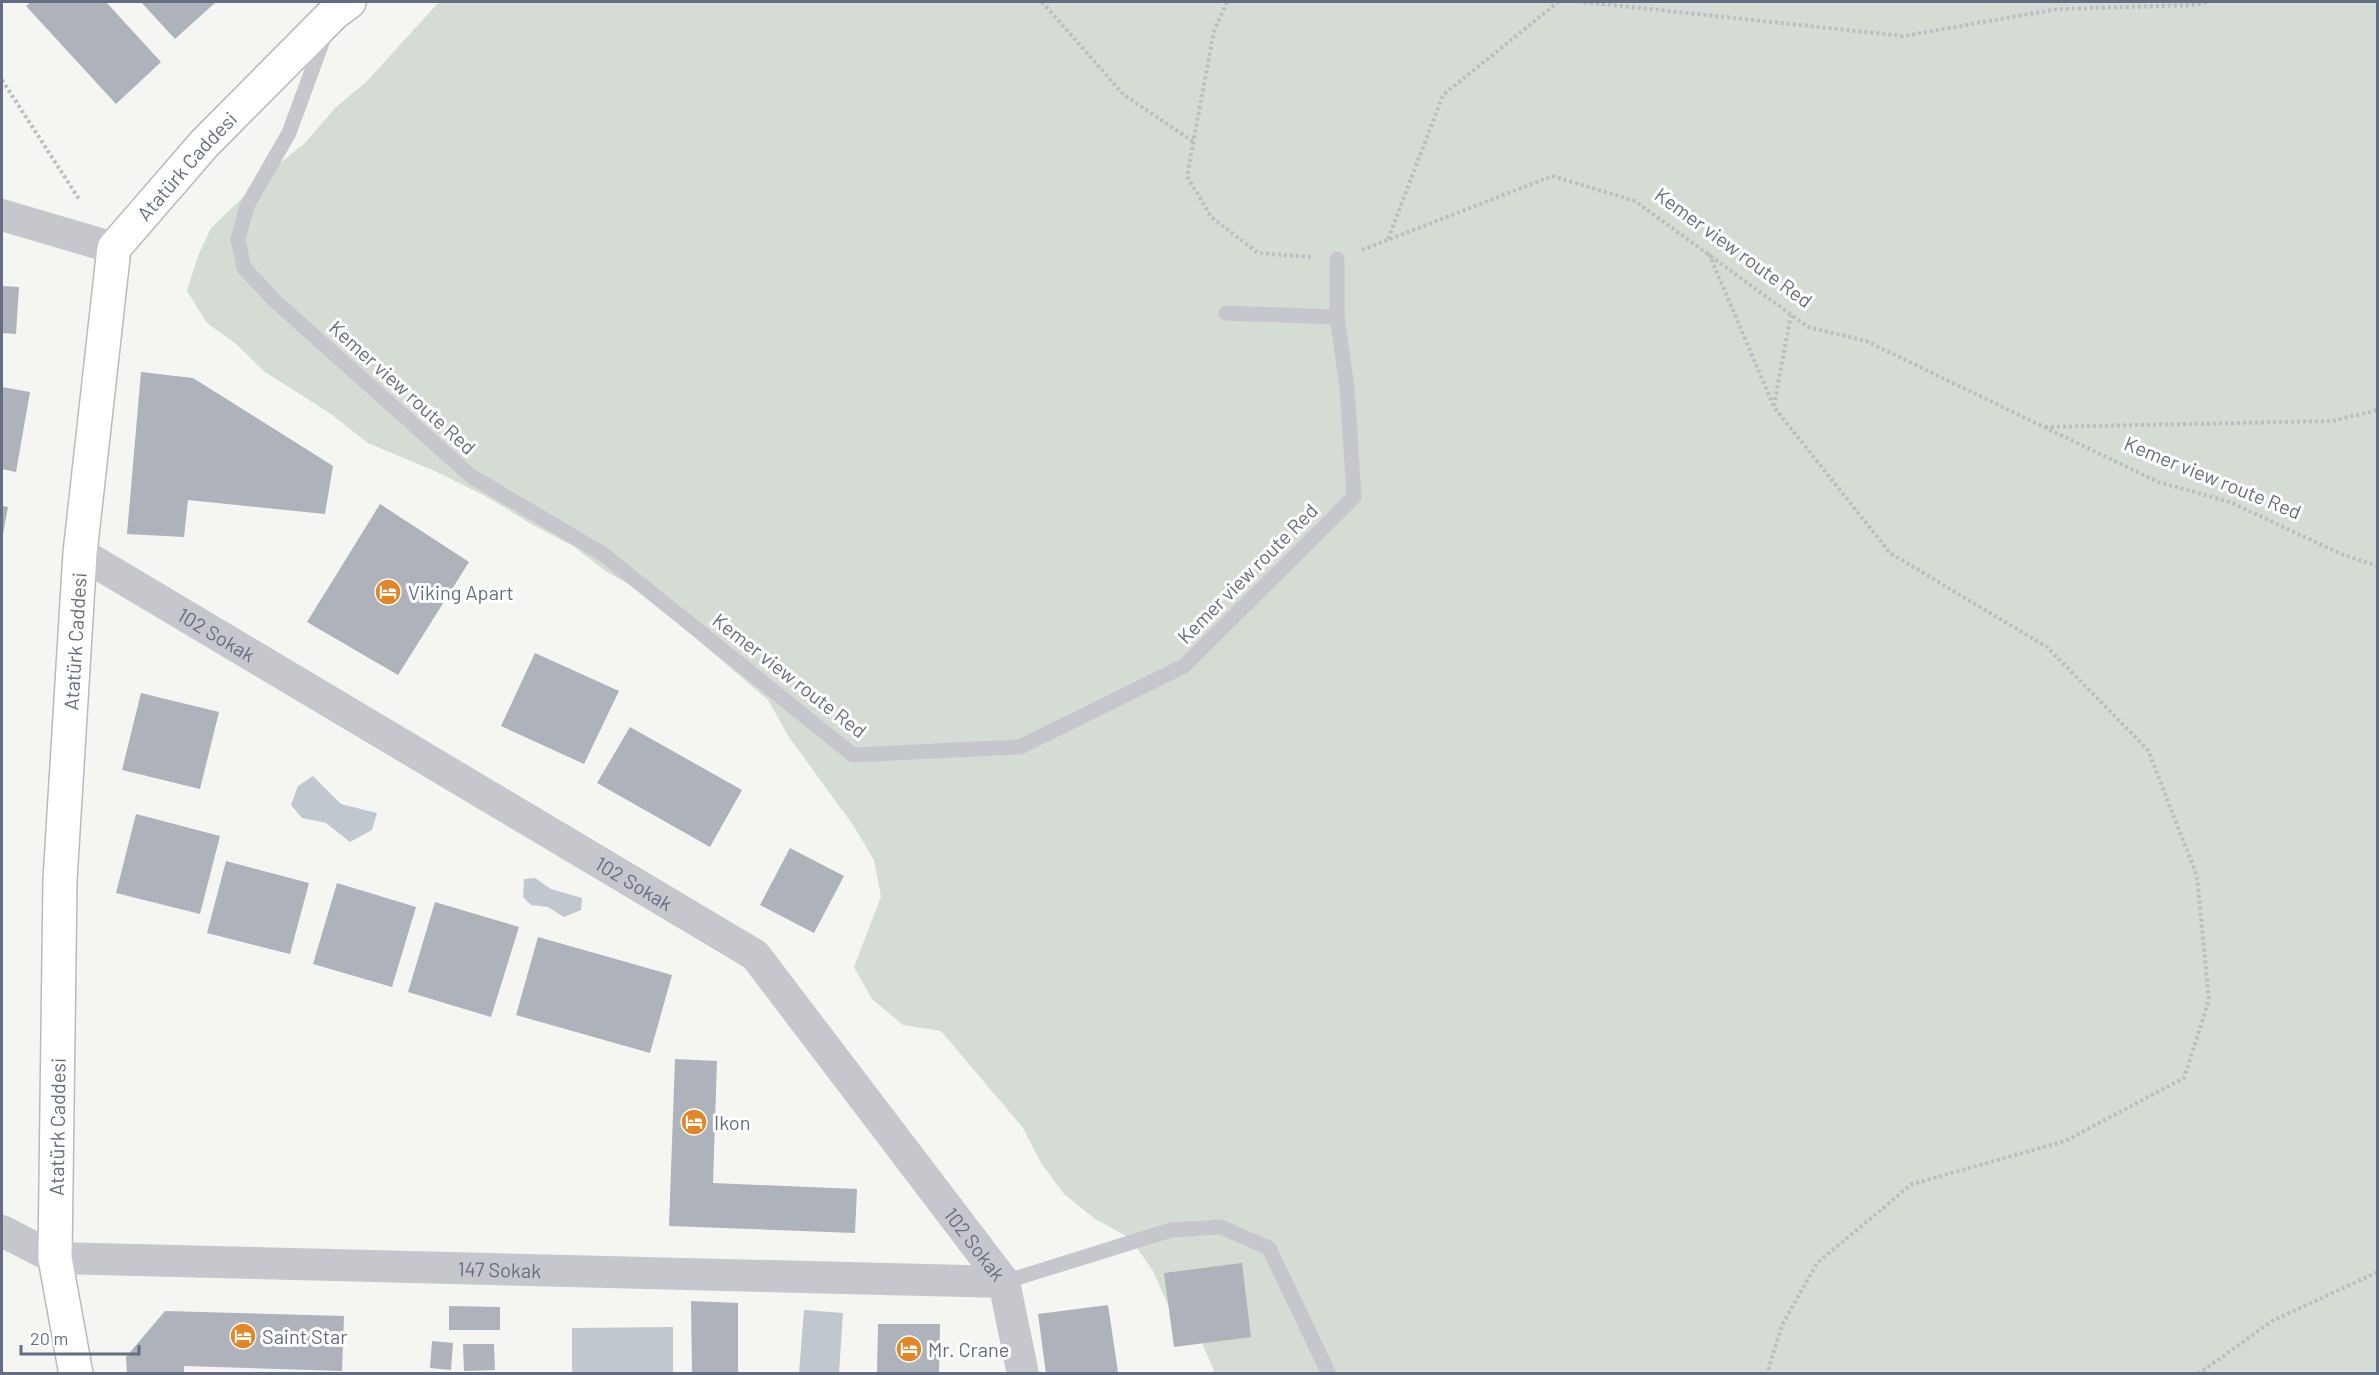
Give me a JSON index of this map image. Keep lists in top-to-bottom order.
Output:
{
  "streets": {
    "street": ["Atatürk Caddesi", "102 Sokak", "147 Sokak"],
    "lane": ["Kemer view route Red"]
  },
  "crossings": [
    ["Atatürk Caddesi", "Kemer view route Red"],
    ["Atatürk Caddesi", "102 Sokak"],
    ["Atatürk Caddesi", "147 Sokak"],
    ["102 Sokak", "147 Sokak"]
  ],
  "places": {
    "hotel": [
      "Viking Apart",
      "Ikon",
      "Saint Star",
      "Mr. Crane"
    ]
  },
  "scale_bar": "20 m"
}
